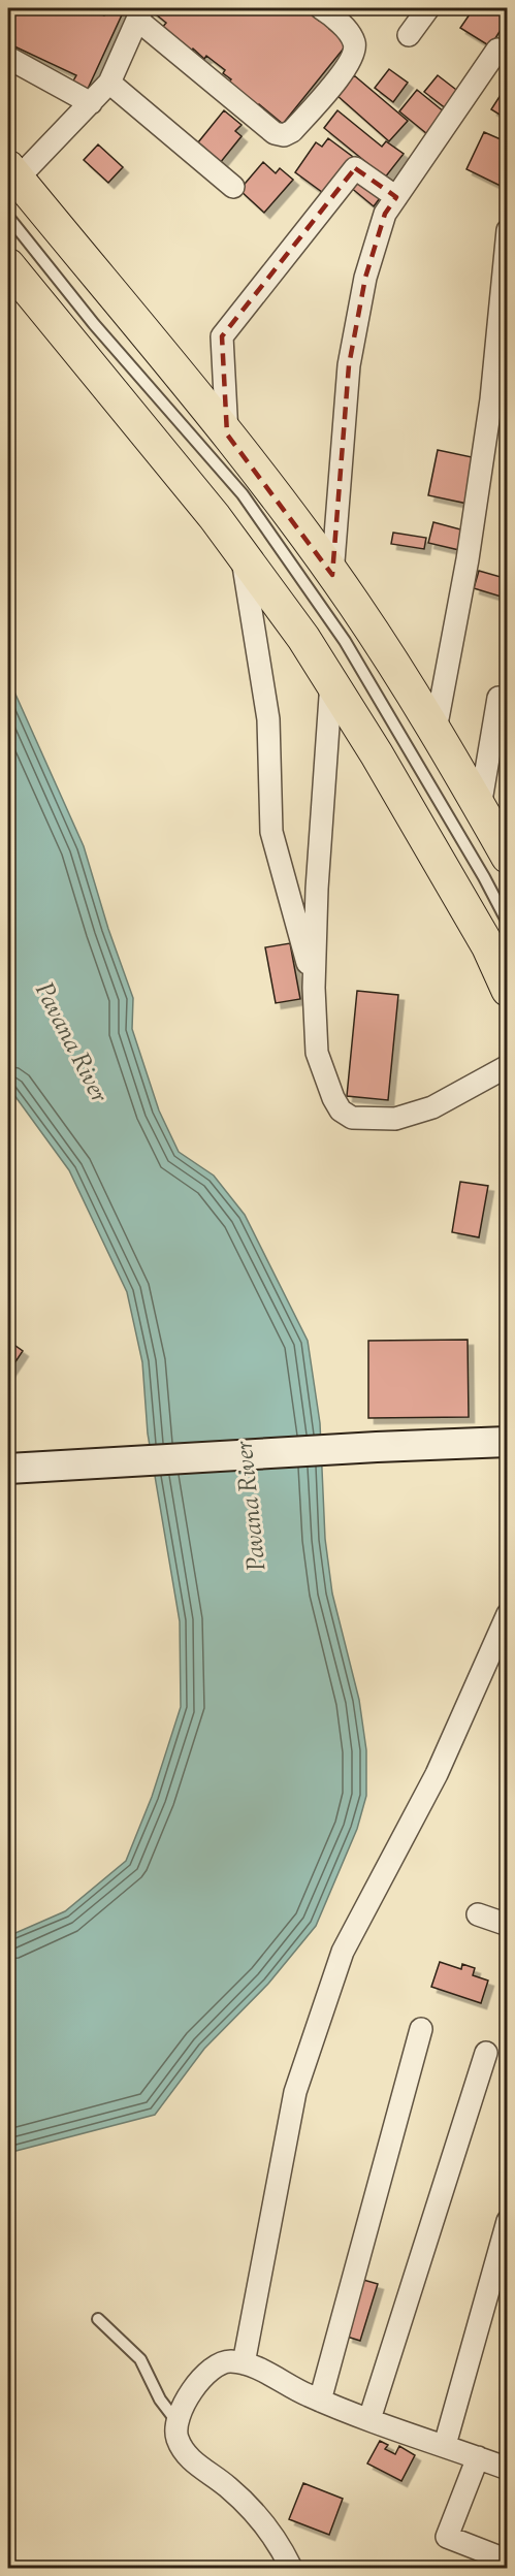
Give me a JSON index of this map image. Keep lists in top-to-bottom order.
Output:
{
  "water": ["Pavana River"]
}
